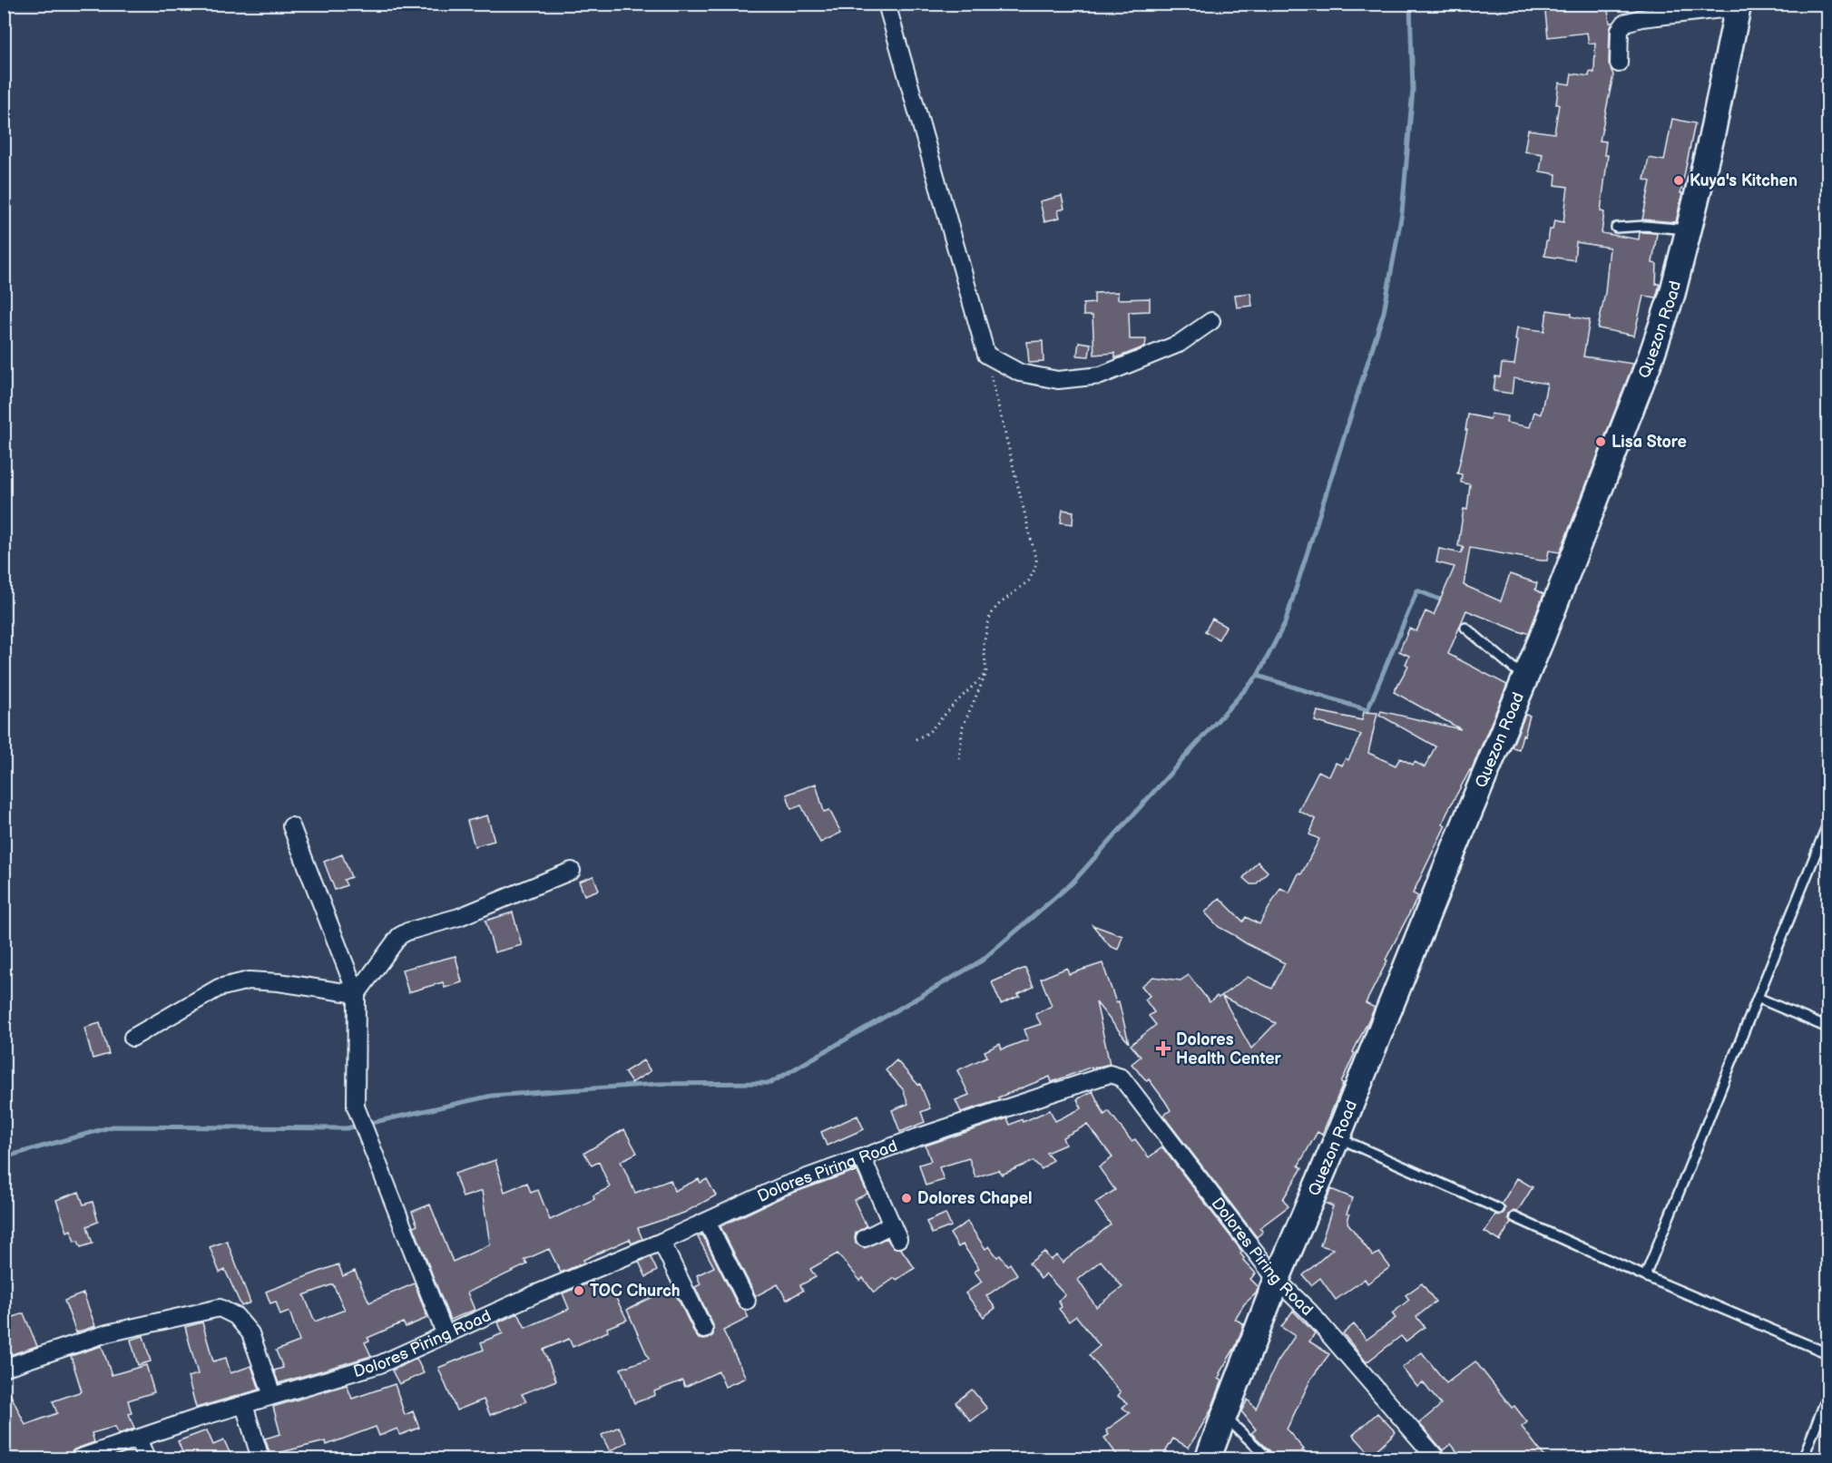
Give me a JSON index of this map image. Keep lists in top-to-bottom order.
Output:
{
  "streets": {
    "main road": ["Quezon Road"],
    "street": ["Dolores Piring Road"]
  },
  "crossings": [
    ["Quezon Road", "Dolores Piring Road"]
  ],
  "places": {
    "other": [
      "Kuya's Kitchen",
      "Lisa Store",
      "Dolores Chapel",
      "TOC Church"
    ],
    "health": ["Dolores Health Center"]
  }
}
